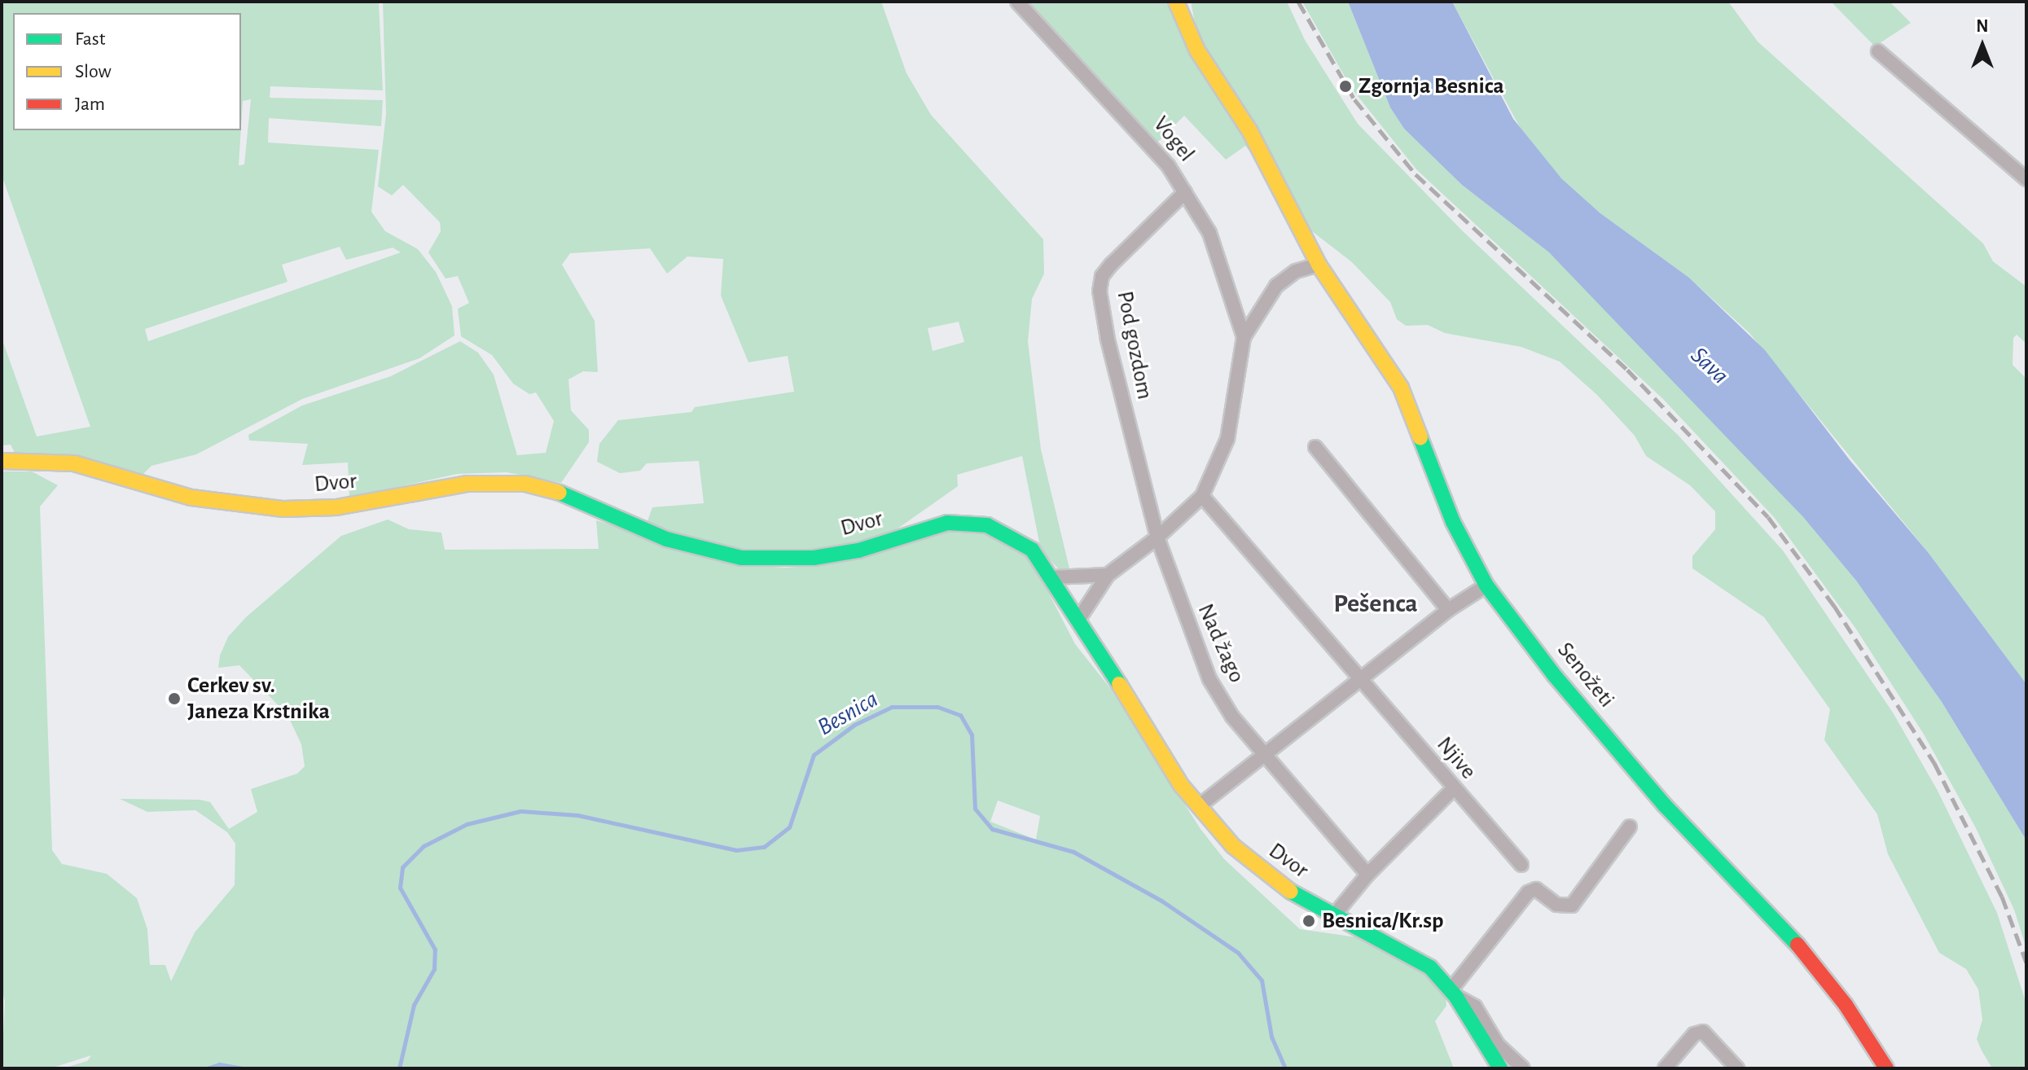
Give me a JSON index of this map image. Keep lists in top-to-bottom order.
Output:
{
  "streets": {
    "street": [
      "Vogel",
      "Pod gozdom",
      "Dvor",
      "Nad žago",
      "Senožeti",
      "Njive"
    ]
  },
  "crossings": [
    ["Vogel", "Pod gozdom"],
    ["Pod gozdom", "Nad žago"]
  ],
  "districts": ["Pešenca"],
  "water": ["Sava", "Besnica"],
  "places": ["Zgornja Besnica", "Cerkev sv. Janeza Krstnika", "Besnica/Kr.sp"],
  "legend": ["Fast", "Slow", "Jam"],
  "north": "top"
}
